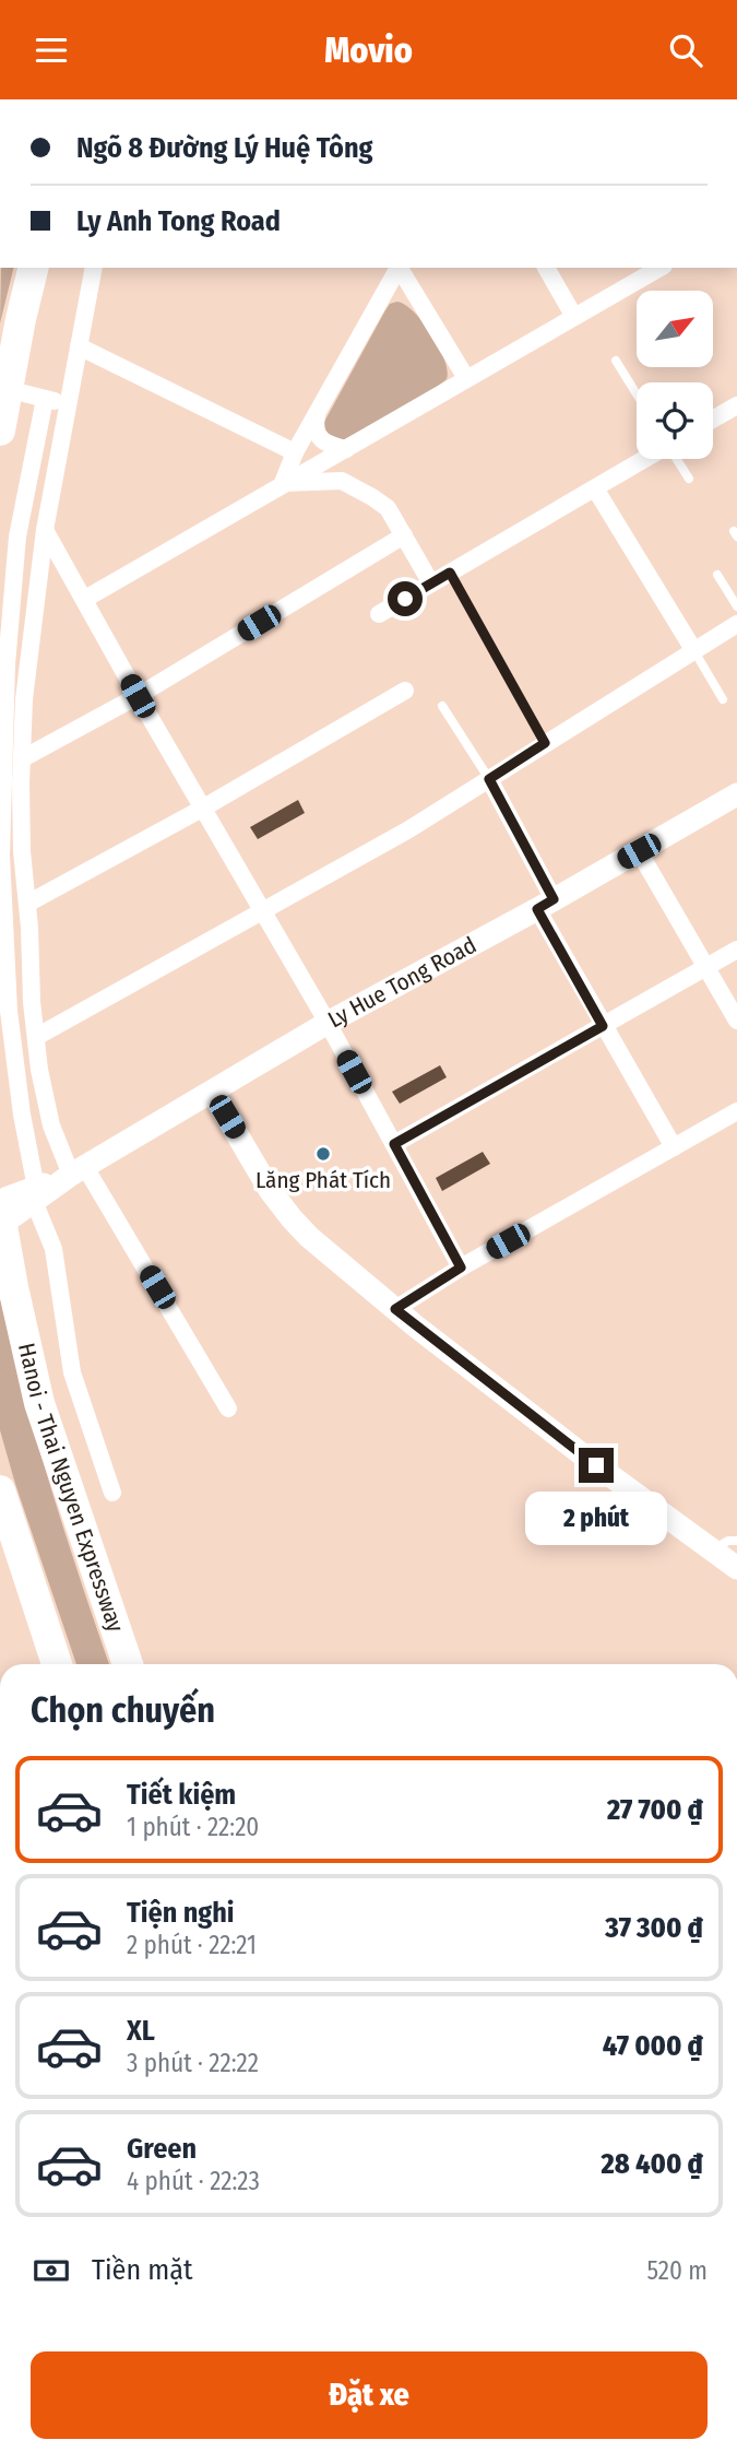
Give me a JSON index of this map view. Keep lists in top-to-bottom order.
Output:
{
  "streets": {
    "highway": ["Hanoi - Thai Nguyen Expressway"],
    "main road": ["Ly Hue Tong Road"]
  },
  "crossings": [
    ["Ly Hue Tong Road", "Hanoi - Thai Nguyen Expressway"]
  ],
  "places": ["Lăng Phát Tích"],
  "north": "top right",
  "page": {
    "header": "Movio",
    "banner": ["Ngõ 8 Đường Lý Huệ Tông", "Ly Anh Tong Road"],
    "bubble": "2 phút",
    "heading": "Chọn chuyến",
    "list": [
      {
        "name": "Tiết kiệm",
        "note": "1 phút · 22:20",
        "value": "27 700 ₫"
      },
      {
        "name": "Tiện nghi",
        "note": "2 phút · 22:21",
        "value": "37 300 ₫"
      },
      {
        "name": "XL",
        "note": "3 phút · 22:22",
        "value": "47 000 ₫"
      },
      {
        "name": "Green",
        "note": "4 phút · 22:23",
        "value": "28 400 ₫"
      }
    ],
    "pay": ["Tiền mặt", "520 m"],
    "buttons": "Đặt xe"
  }
}
